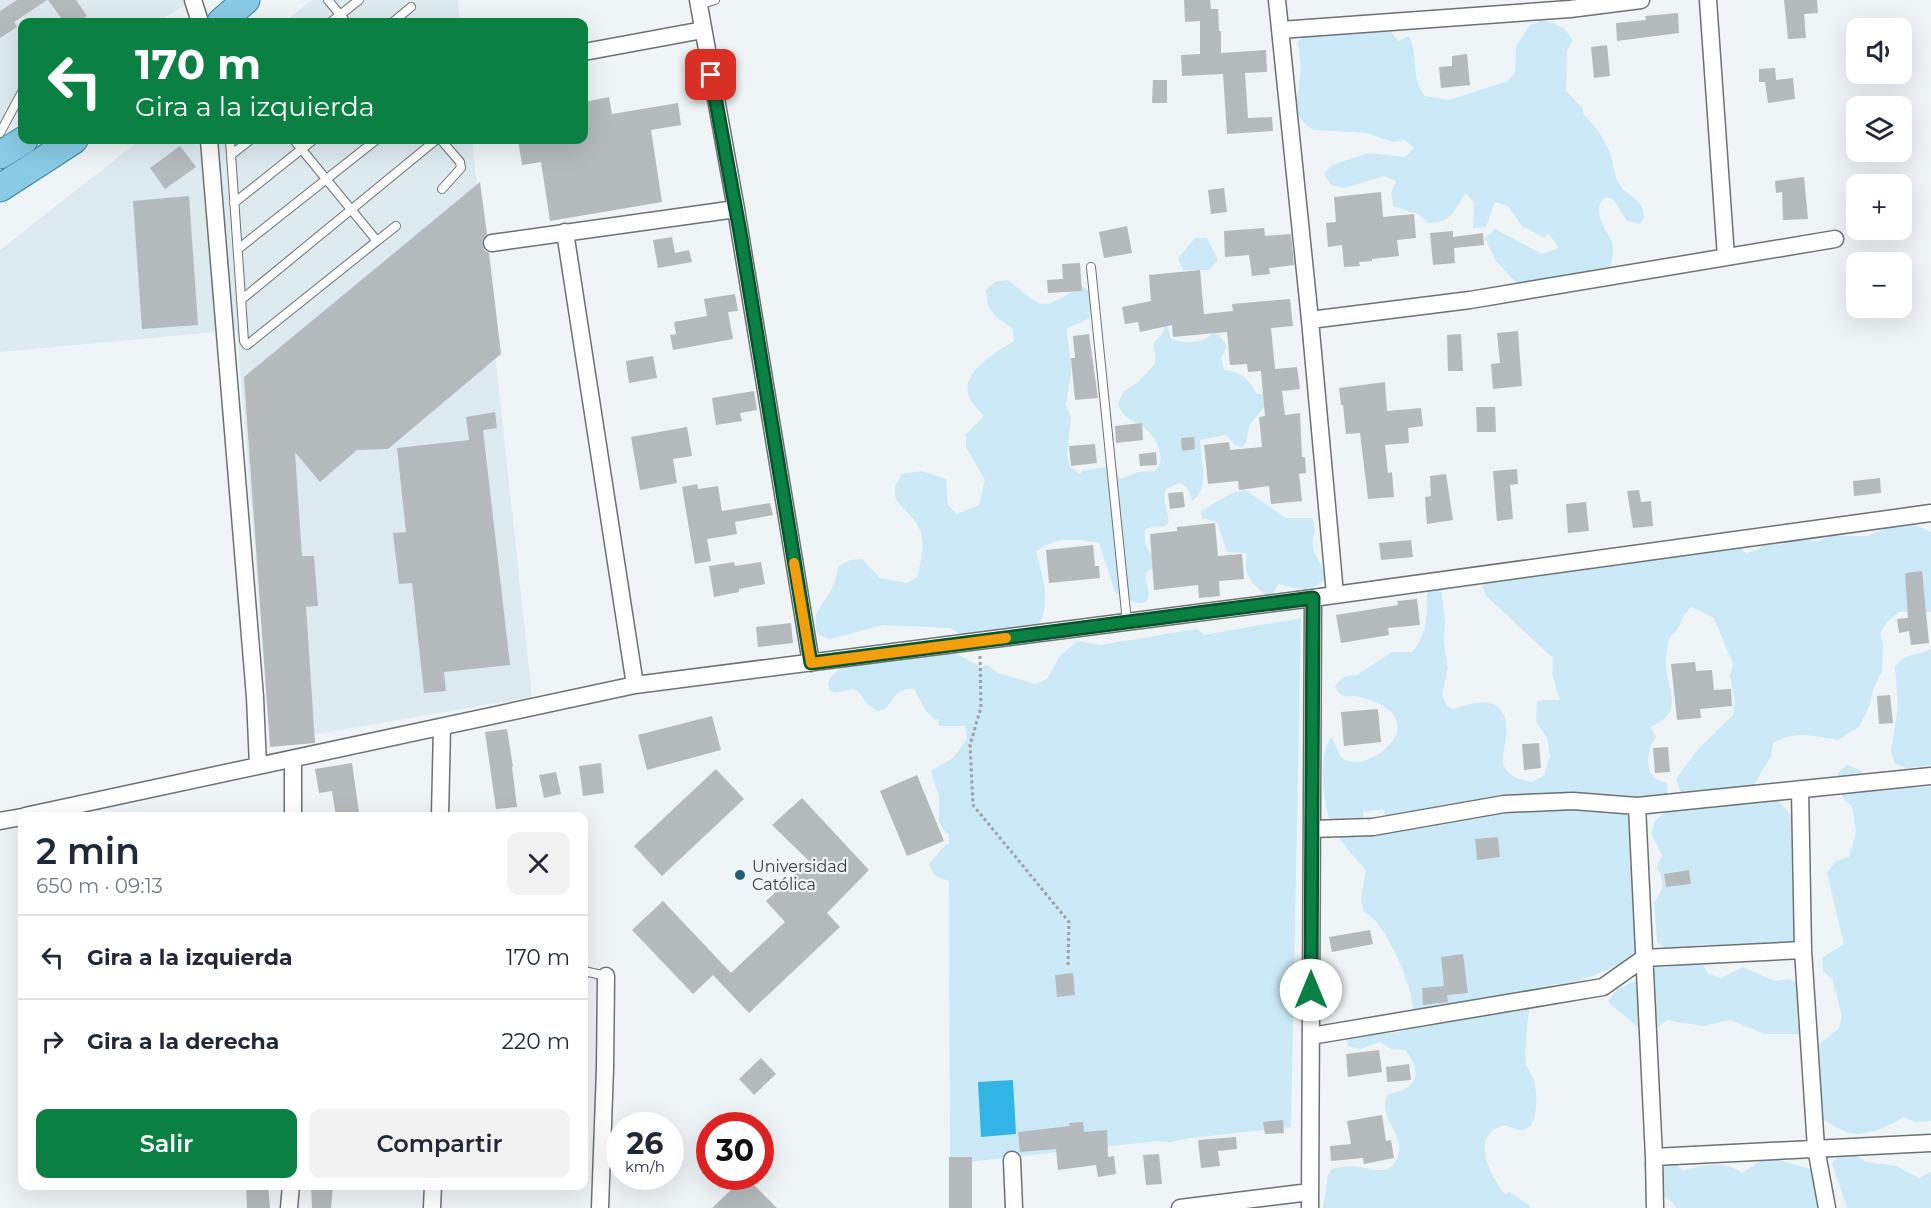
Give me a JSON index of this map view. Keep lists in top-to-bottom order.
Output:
{
  "places": ["Universidad Católica"],
  "page": {
    "map_buttons": ["+", "−"],
    "turn": ["170 m", "Gira a la izquierda"],
    "heading": ["2 min", "650 m · 09:13"],
    "list": [
      {
        "name": "Gira a la izquierda",
        "value": "170 m"
      },
      {
        "name": "Gira a la derecha",
        "value": "220 m"
      }
    ],
    "buttons": ["Salir", "Compartir"],
    "speed": "26 km/h",
    "limit": "30"
  }
}
